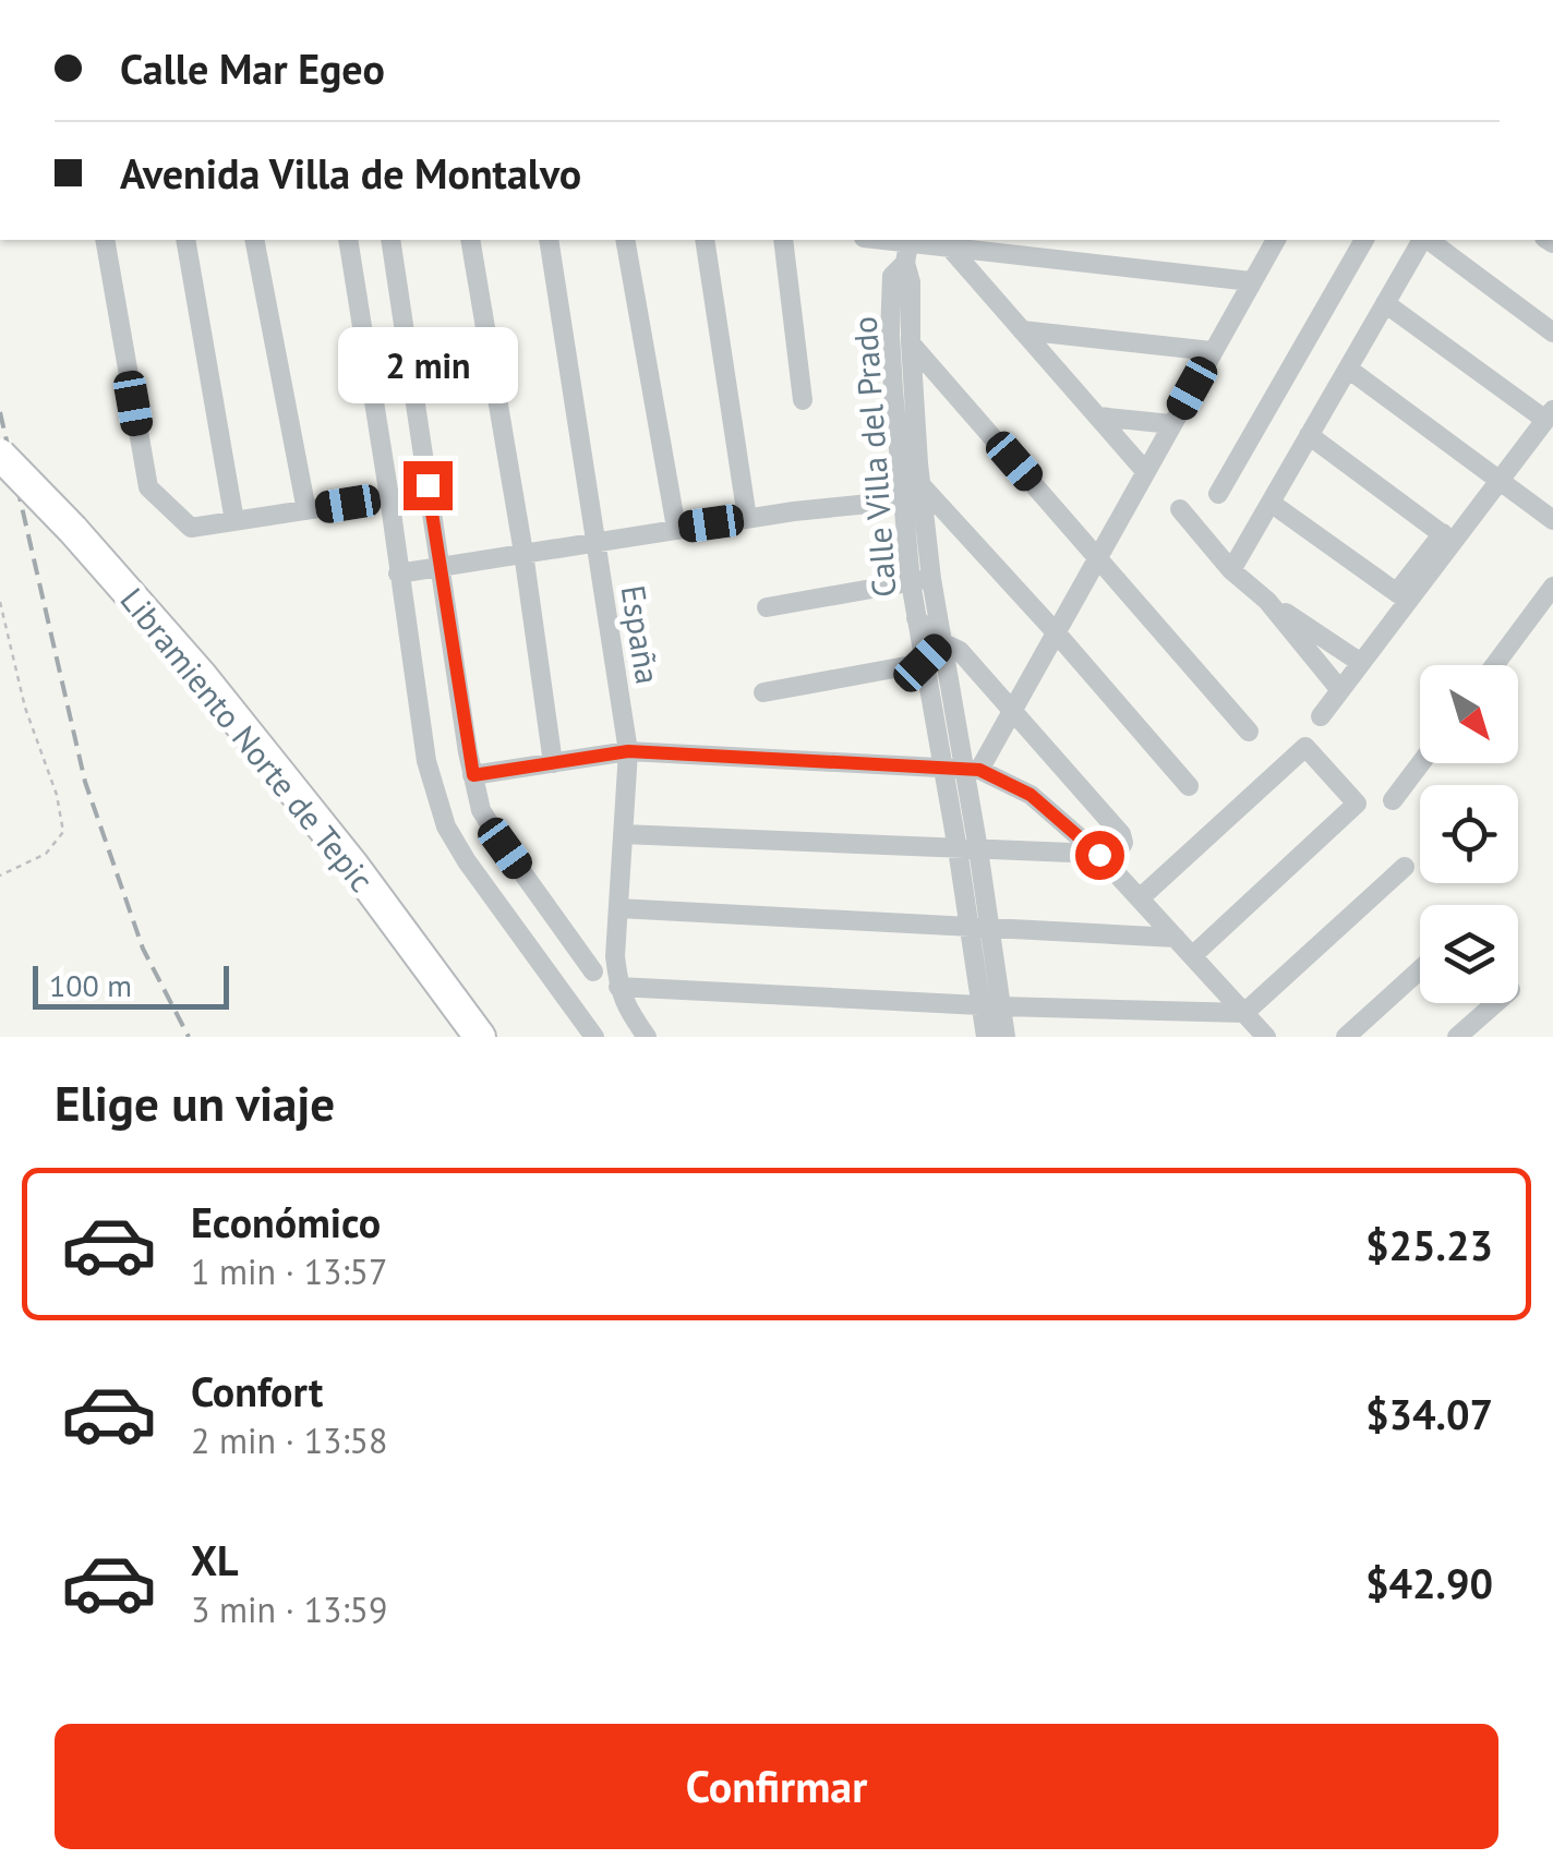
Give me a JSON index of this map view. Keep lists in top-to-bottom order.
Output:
{
  "streets": {
    "highway": ["Libramiento Norte de Tepic"],
    "street": ["Calle Villa del Prado", "España"]
  },
  "scale_bar": "100 m",
  "north": "bottom right",
  "page": {
    "banner": ["Calle Mar Egeo", "Avenida Villa de Montalvo"],
    "bubble": "2 min",
    "scale": "100 m",
    "heading": "Elige un viaje",
    "list": [
      {
        "name": "Económico",
        "note": "1 min · 13:57",
        "value": "$25.23"
      },
      {
        "name": "Confort",
        "note": "2 min · 13:58",
        "value": "$34.07"
      },
      {
        "name": "XL",
        "note": "3 min · 13:59",
        "value": "$42.90"
      }
    ],
    "buttons": "Confirmar"
  }
}
